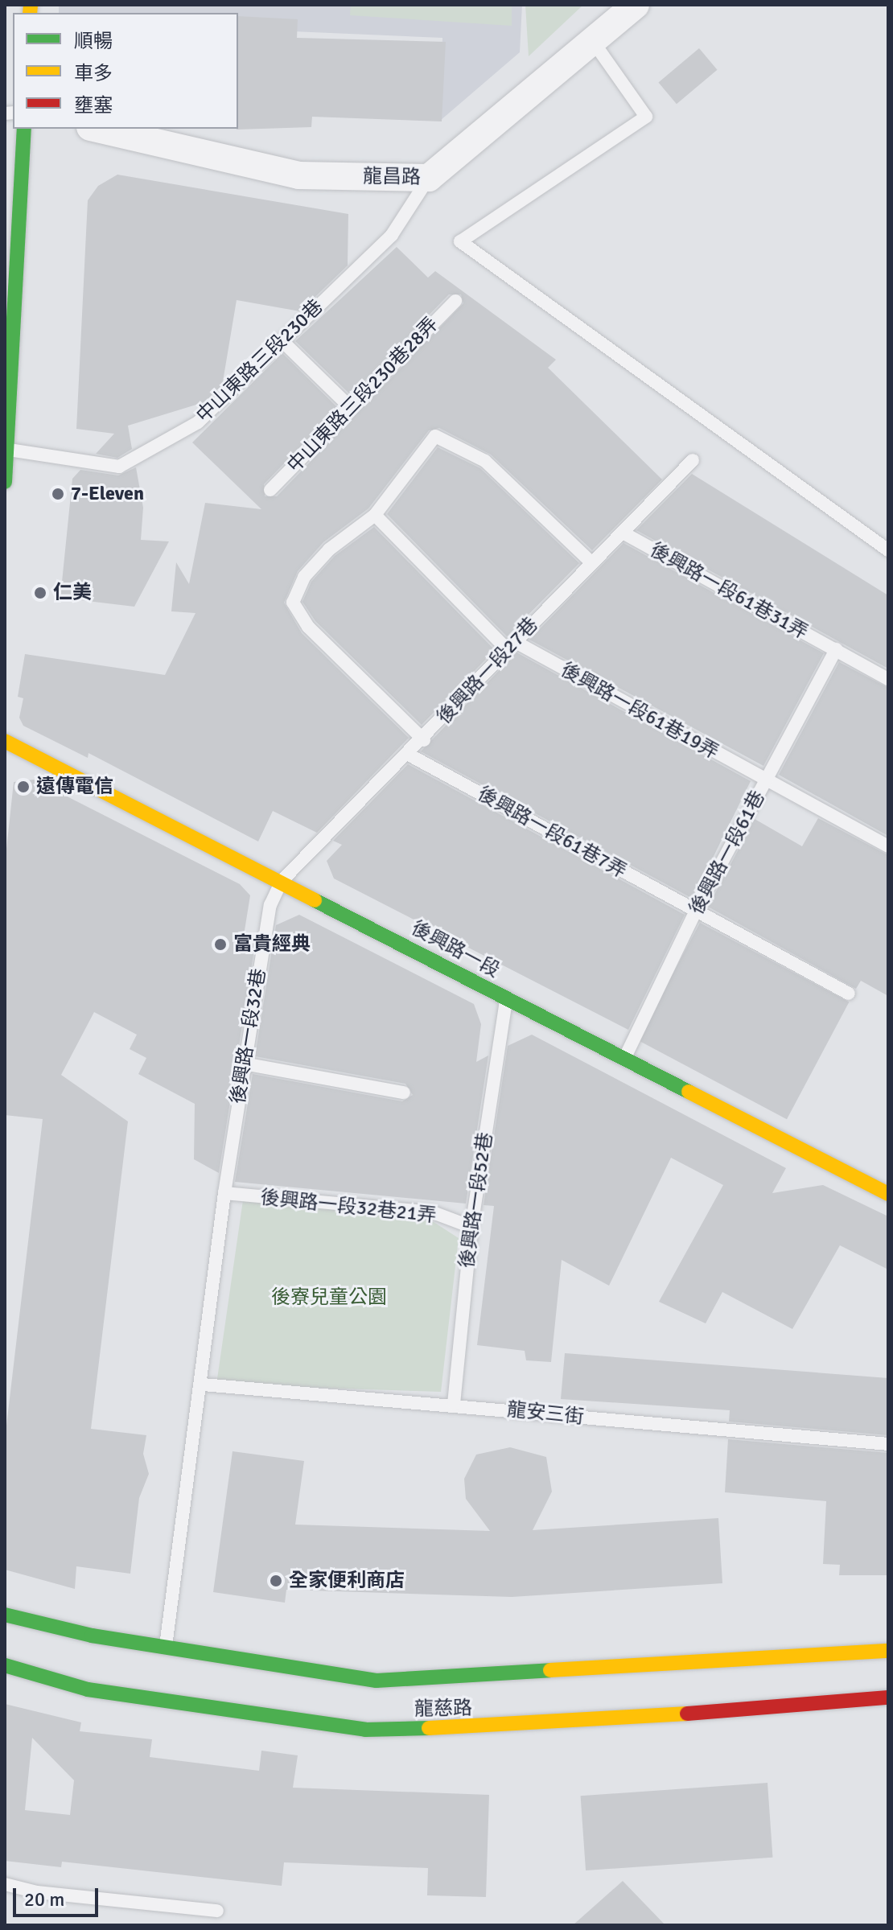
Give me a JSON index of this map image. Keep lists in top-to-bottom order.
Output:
{
  "streets": {
    "street": ["龍昌路", "後興路一段", "龍慈路"],
    "lane": [
      "中山東路三段230巷",
      "中山東路三段230巷28弄",
      "後興路一段61巷31弄",
      "後興路一段27巷",
      "後興路一段61巷19弄",
      "後興路一段61巷7弄",
      "後興路一段61巷",
      "後興路一段32巷",
      "後興路一段52巷",
      "後興路一段32巷21弄",
      "龍安三街"
    ]
  },
  "crossings": [
    ["龍昌路", "中山東路三段230巷"],
    ["後興路一段61巷31弄", "後興路一段27巷"],
    ["後興路一段61巷31弄", "後興路一段61巷"],
    ["後興路一段27巷", "後興路一段61巷19弄"],
    ["後興路一段27巷", "後興路一段61巷7弄"],
    ["後興路一段27巷", "後興路一段"],
    ["後興路一段27巷", "後興路一段32巷"],
    ["後興路一段61巷19弄", "後興路一段61巷"],
    ["後興路一段61巷7弄", "後興路一段61巷"],
    ["後興路一段61巷", "後興路一段"],
    ["後興路一段", "後興路一段32巷"],
    ["後興路一段", "後興路一段52巷"],
    ["後興路一段32巷", "後興路一段32巷21弄"],
    ["後興路一段32巷", "龍安三街"],
    ["後興路一段32巷", "龍慈路"],
    ["後興路一段52巷", "後興路一段32巷21弄"],
    ["後興路一段52巷", "龍安三街"]
  ],
  "parks": ["後寮兒童公園"],
  "places": [
    "7-Eleven",
    "仁美",
    "遠傳電信",
    "富貴經典",
    "全家便利商店"
  ],
  "legend": ["順暢", "車多", "壅塞"],
  "scale_bar": "20 m"
}
